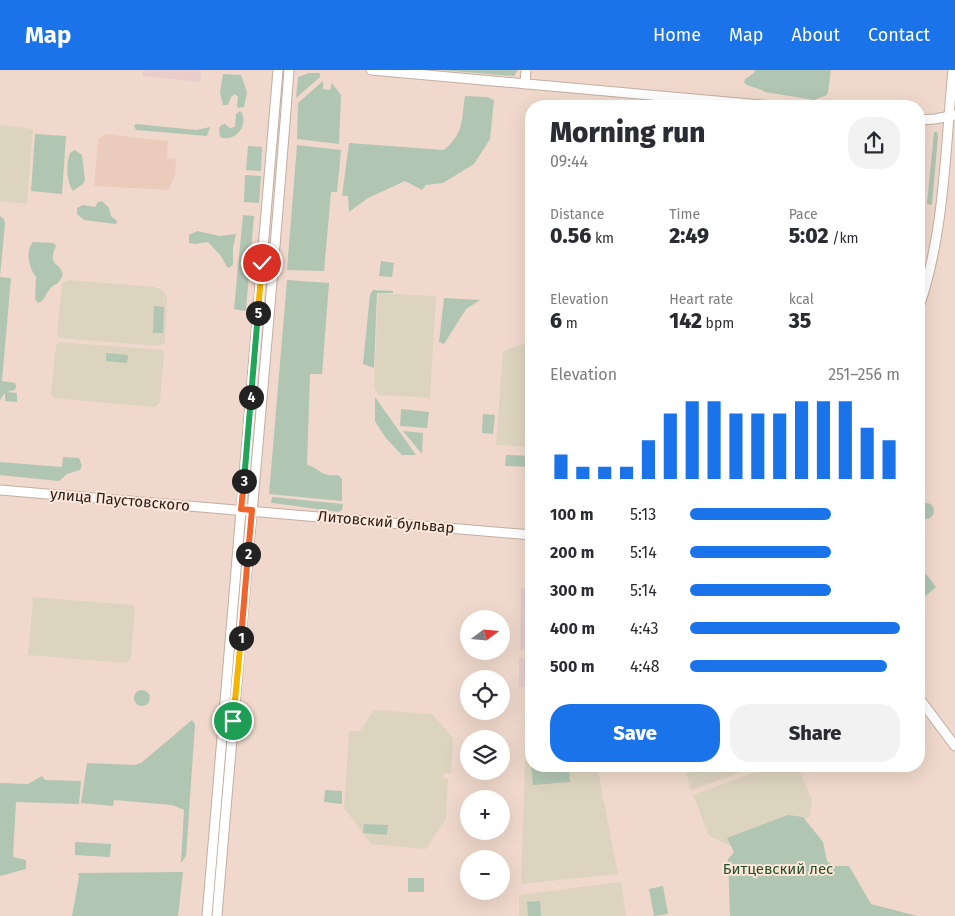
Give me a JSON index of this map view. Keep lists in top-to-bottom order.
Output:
{
  "streets": {
    "main road": ["улица Паустовского", "Литовский бульвар"]
  },
  "crossings": [
    ["улица Паустовского", "Литовский бульвар"]
  ],
  "parks": ["Битцевский лес"],
  "north": "right",
  "page": {
    "header": "Map",
    "nav": [
      "Home",
      "Map",
      "About",
      "Contact"
    ],
    "heading": ["Morning run", "09:44"],
    "stats": [
      ["Distance", "0.56 km"],
      ["Time", "2:49"],
      ["Pace", "5:02 /km"],
      ["Elevation", "6 m"],
      ["Heart rate", "142 bpm"],
      ["kcal", "35"]
    ],
    "pins": [
      "5",
      "4",
      "3",
      "2",
      "1"
    ],
    "chart": ["Elevation", "251–256 m"],
    "list": [
      {
        "name": "100 m",
        "note": "5:13"
      },
      {
        "name": "200 m",
        "note": "5:14"
      },
      {
        "name": "300 m",
        "note": "5:14"
      },
      {
        "name": "400 m",
        "note": "4:43"
      },
      {
        "name": "500 m",
        "note": "4:48"
      }
    ],
    "map_buttons": ["+", "−"],
    "buttons": ["Save", "Share"]
  }
}
